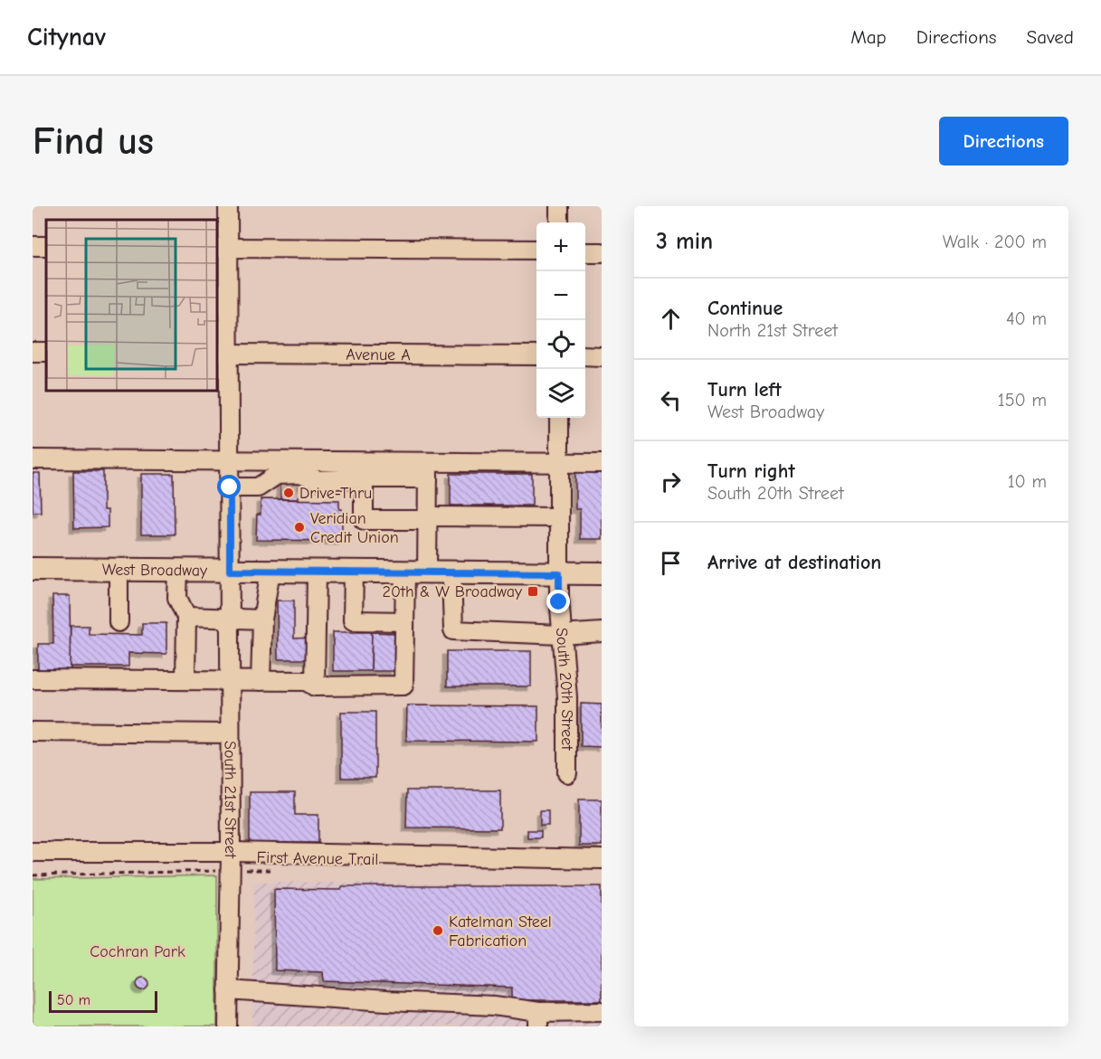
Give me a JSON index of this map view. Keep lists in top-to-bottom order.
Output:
{
  "streets": {
    "main road": ["West Broadway"],
    "street": ["Avenue A", "South 20th Street", "South 21st Street"],
    "path": ["First Avenue Trail"]
  },
  "crossings": [
    ["Avenue A", "South 21st Street"],
    ["West Broadway", "South 20th Street"],
    ["West Broadway", "South 21st Street"],
    ["South 21st Street", "First Avenue Trail"]
  ],
  "parks": ["Cochran Park"],
  "places": {
    "other": ["Drive-Thru", "Veridian Credit Union", "Katelman Steel Fabrication"],
    "transit": ["20th & W Broadway"]
  },
  "scale_bar": "50 m",
  "page": {
    "header": "Citynav",
    "nav": ["Map", "Directions", "Saved"],
    "buttons": "Directions",
    "title": "Find us",
    "heading": ["3 min", "Walk · 200 m"],
    "map_buttons": ["+", "−"],
    "list": [
      ["Continue", "North 21st Street", "40 m"],
      ["Turn left", "West Broadway", "150 m"],
      ["Turn right", "South 20th Street", "10 m"],
      "Arrive at destination"
    ],
    "scale": "50 m"
  }
}
